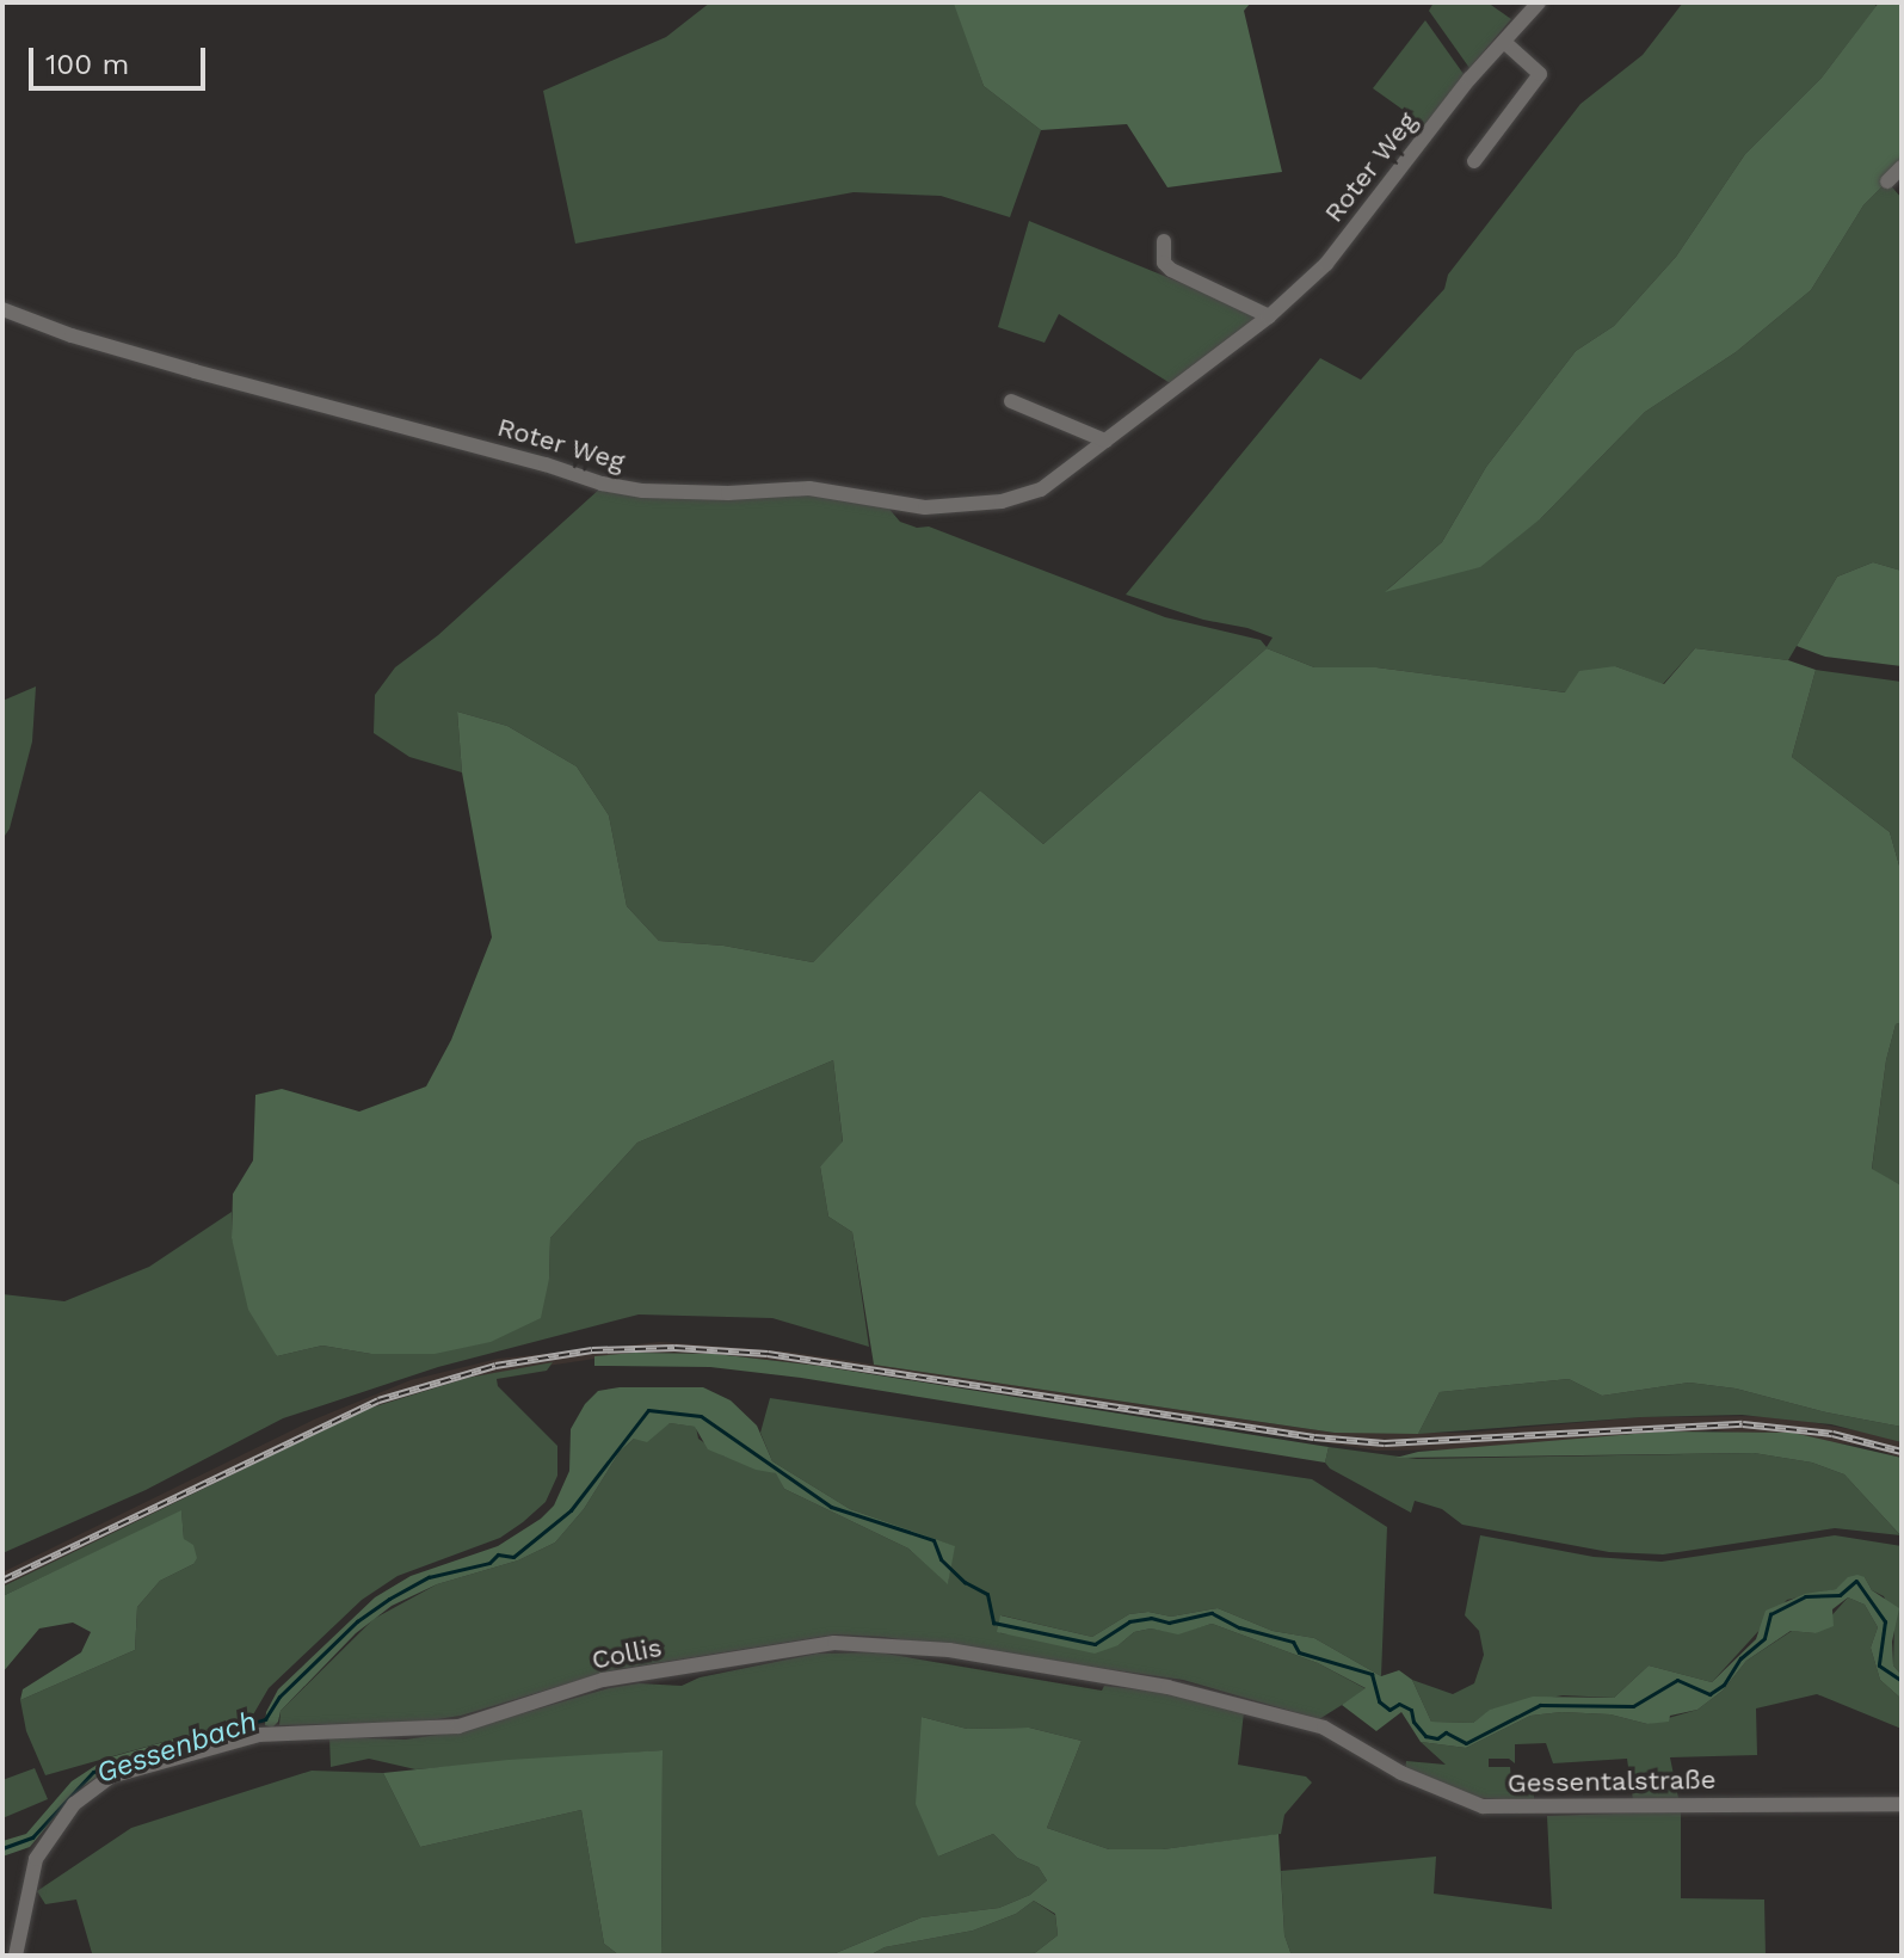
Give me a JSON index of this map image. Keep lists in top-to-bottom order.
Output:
{
  "streets": {
    "street": ["Roter Weg", "Collis", "Gessentalstraße"]
  },
  "crossings": [
    ["Collis", "Gessentalstraße"]
  ],
  "water": ["Gessenbach"],
  "scale_bar": "100 m"
}
